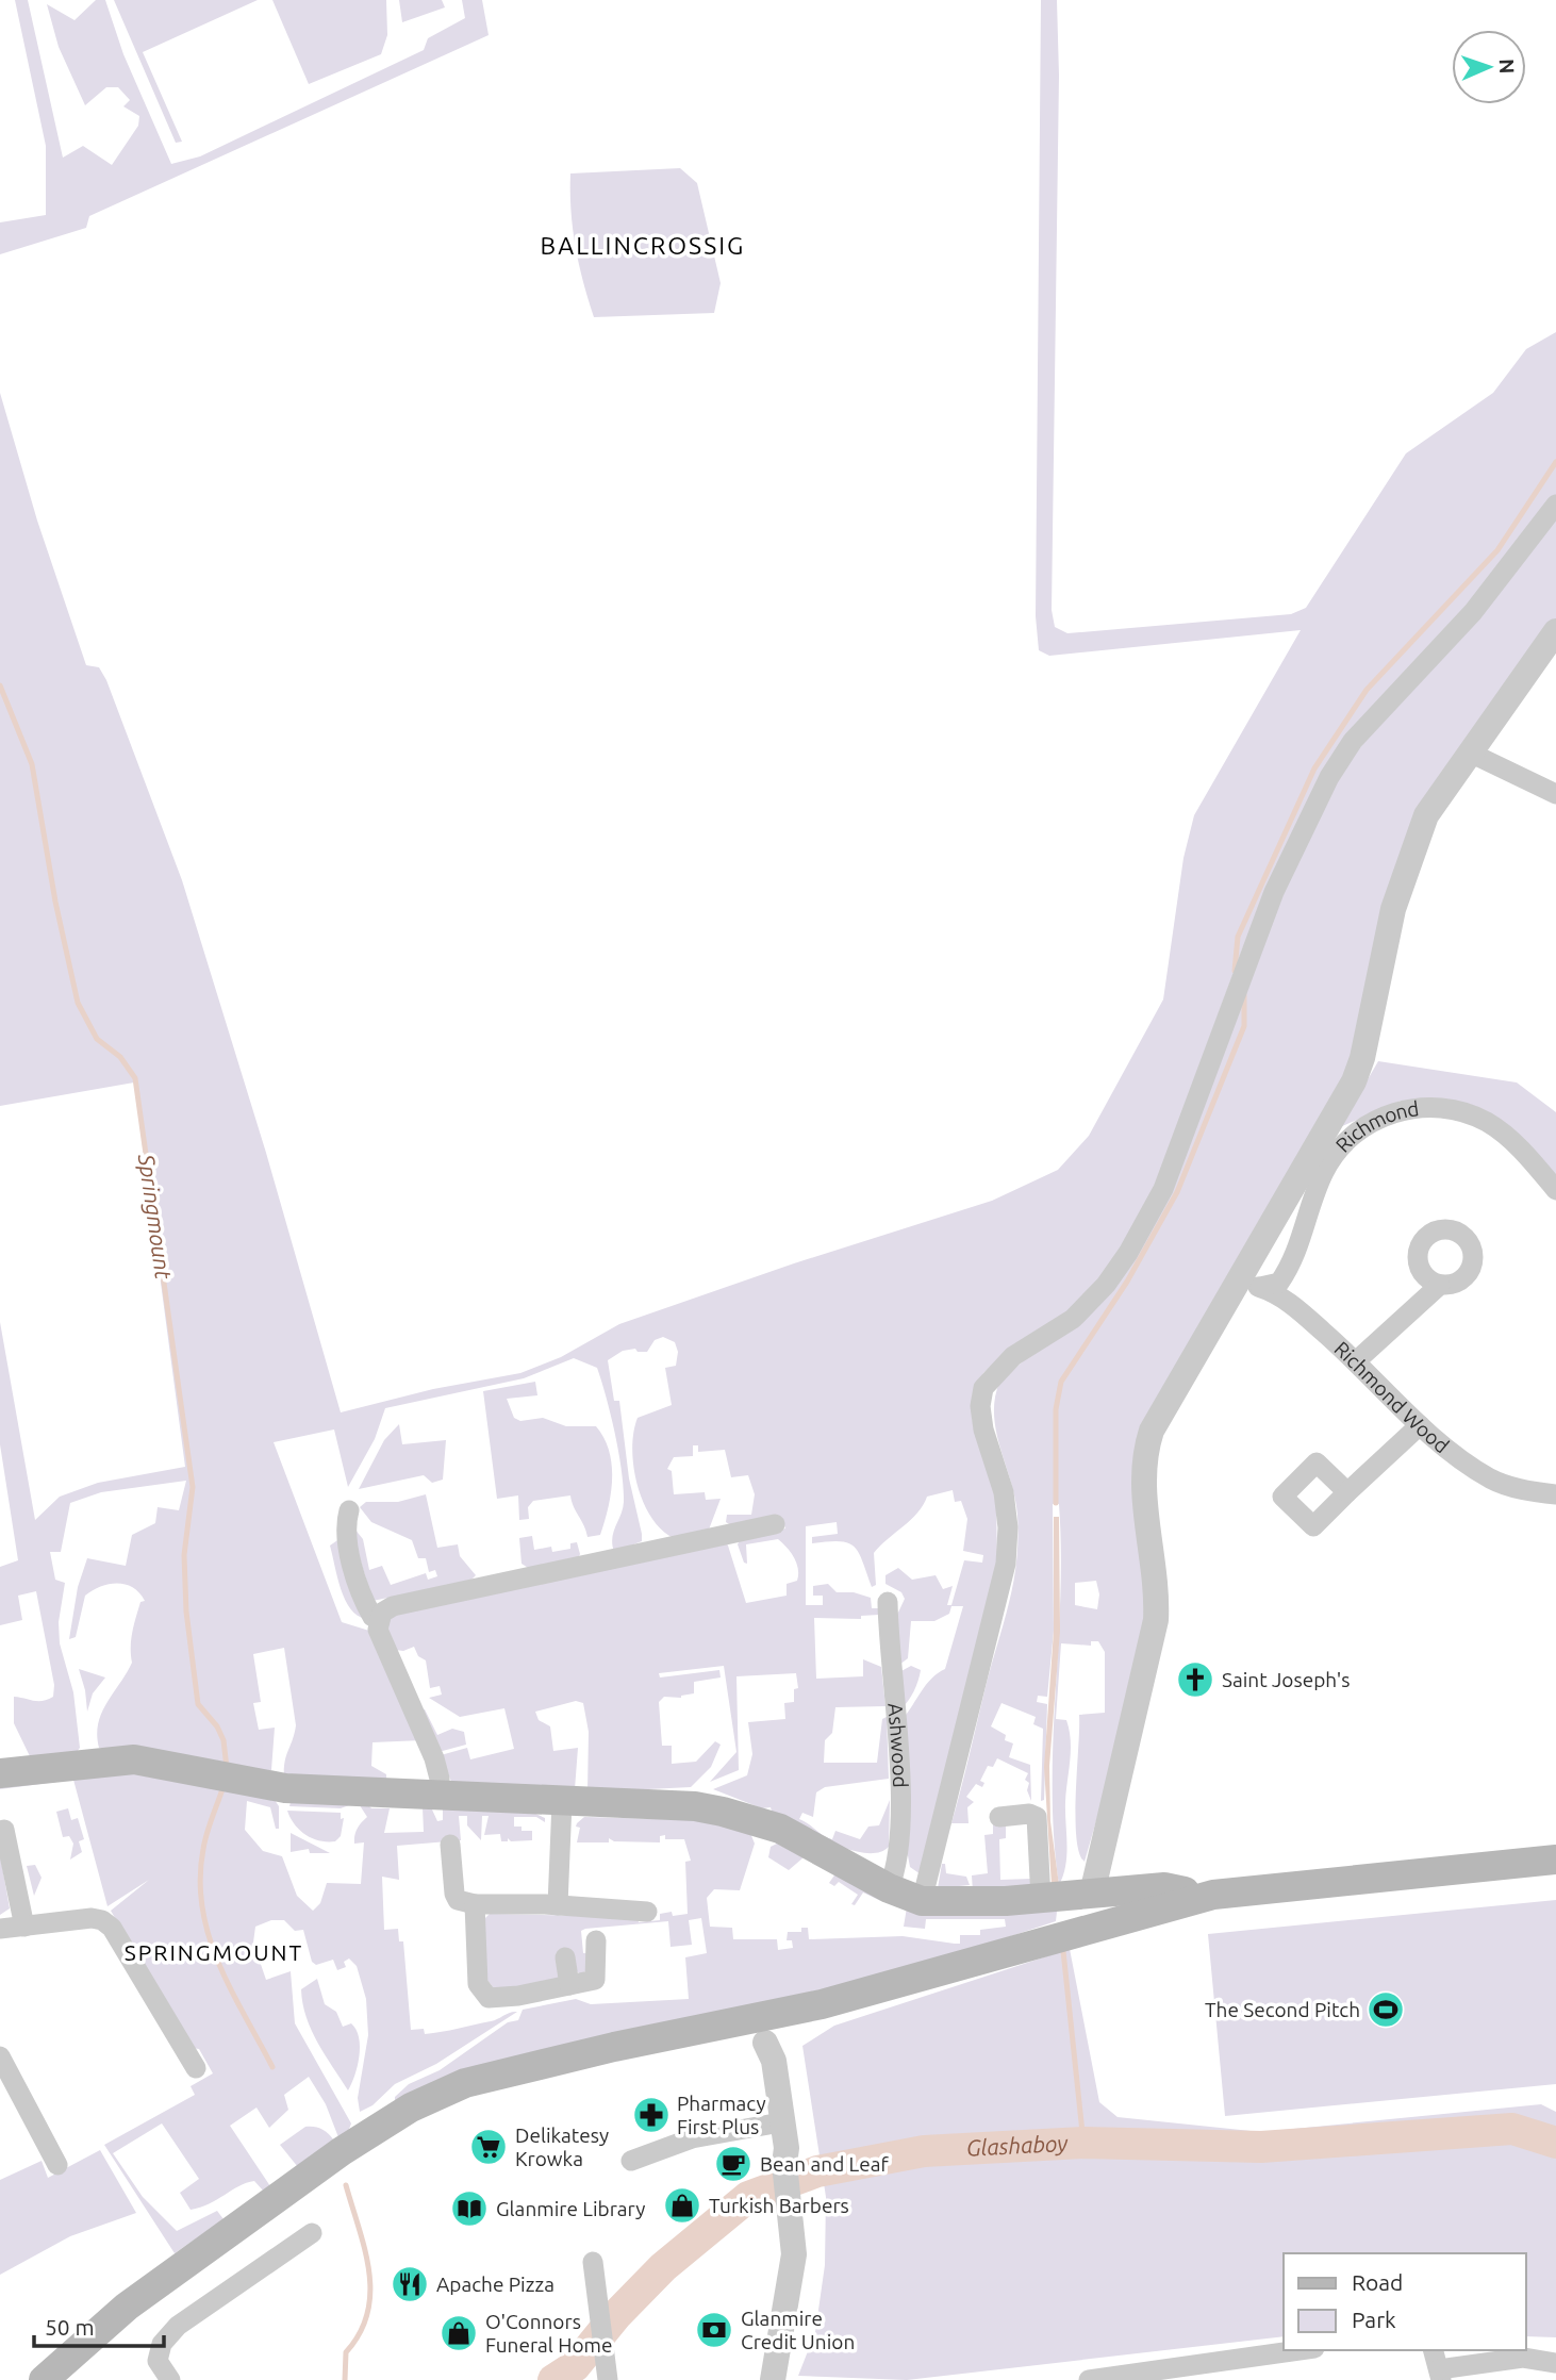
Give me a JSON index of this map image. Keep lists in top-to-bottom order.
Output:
{
  "streets": {
    "street": ["Richmond", "Richmond Wood", "Ashwood"]
  },
  "crossings": [
    ["Richmond", "Richmond Wood"]
  ],
  "districts": ["BALLINCROSSIG", "SPRINGMOUNT"],
  "water": ["Springmount", "Glashaboy"],
  "places": {
    "church": ["Saint Joseph's"],
    "sports": ["The Second Pitch"],
    "pharmacy": ["Pharmacy First Plus"],
    "supermarket": ["Delikatesy Krowka"],
    "cafe": ["Bean and Leaf"],
    "shop": ["Turkish Barbers", "O'Connors Funeral Home"],
    "library": ["Glanmire Library"],
    "restaurant": ["Apache Pizza"],
    "bank": ["Glanmire Credit Union"]
  },
  "legend": ["Road", "Park"],
  "scale_bar": "50 m",
  "north": "right"
}
